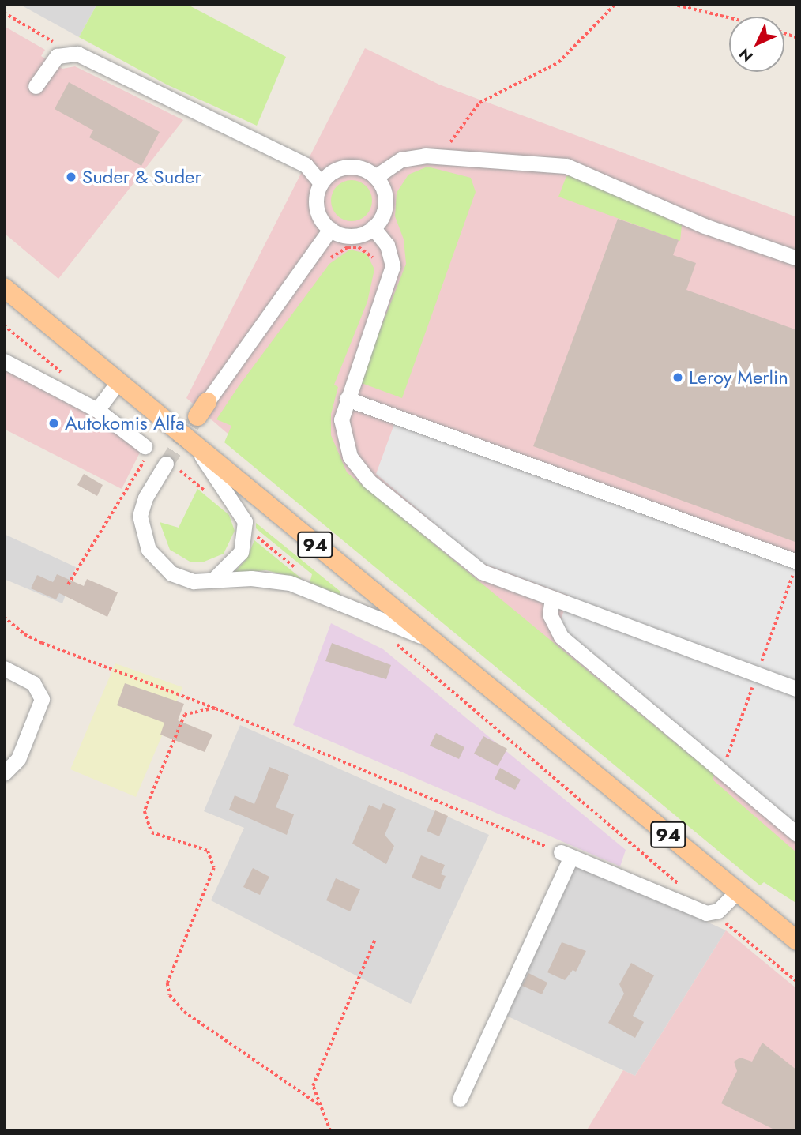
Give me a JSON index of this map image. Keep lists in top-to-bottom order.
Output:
{
  "streets": {
    "main road": ["94"]
  },
  "places": ["Suder & Suder", "Leroy Merlin", "Autokomis Alfa"],
  "north": "bottom left"
}
